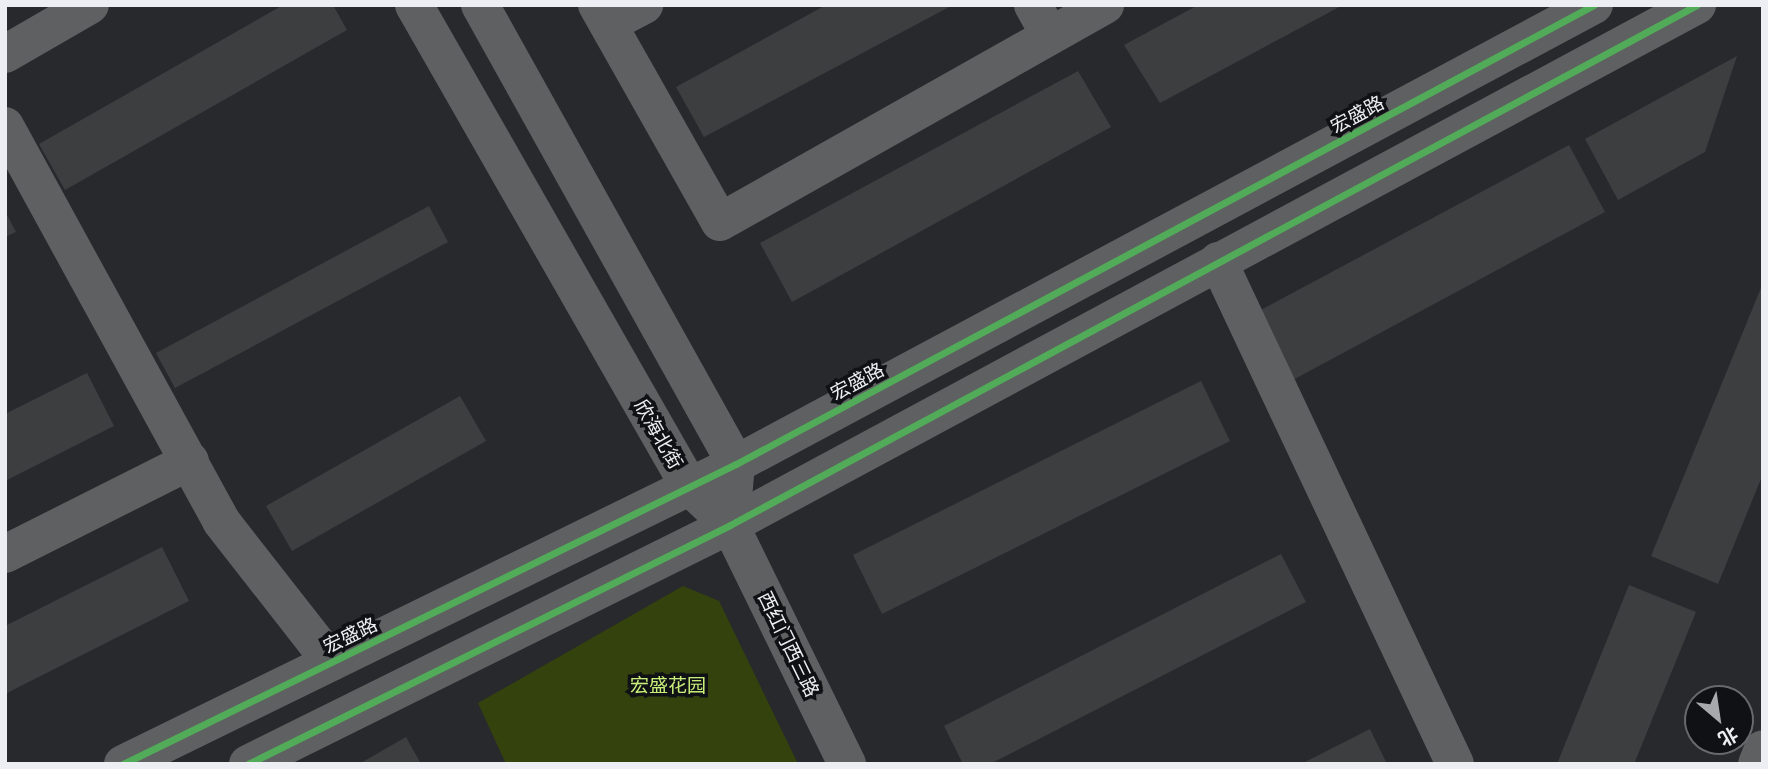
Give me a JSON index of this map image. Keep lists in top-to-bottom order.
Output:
{
  "streets": {
    "street": ["宏盛路", "欣海北街", "西红门西三路"]
  },
  "crossings": [
    ["宏盛路", "欣海北街"],
    ["欣海北街", "西红门西三路"]
  ],
  "parks": ["宏盛花园"],
  "north": "bottom right"
}
